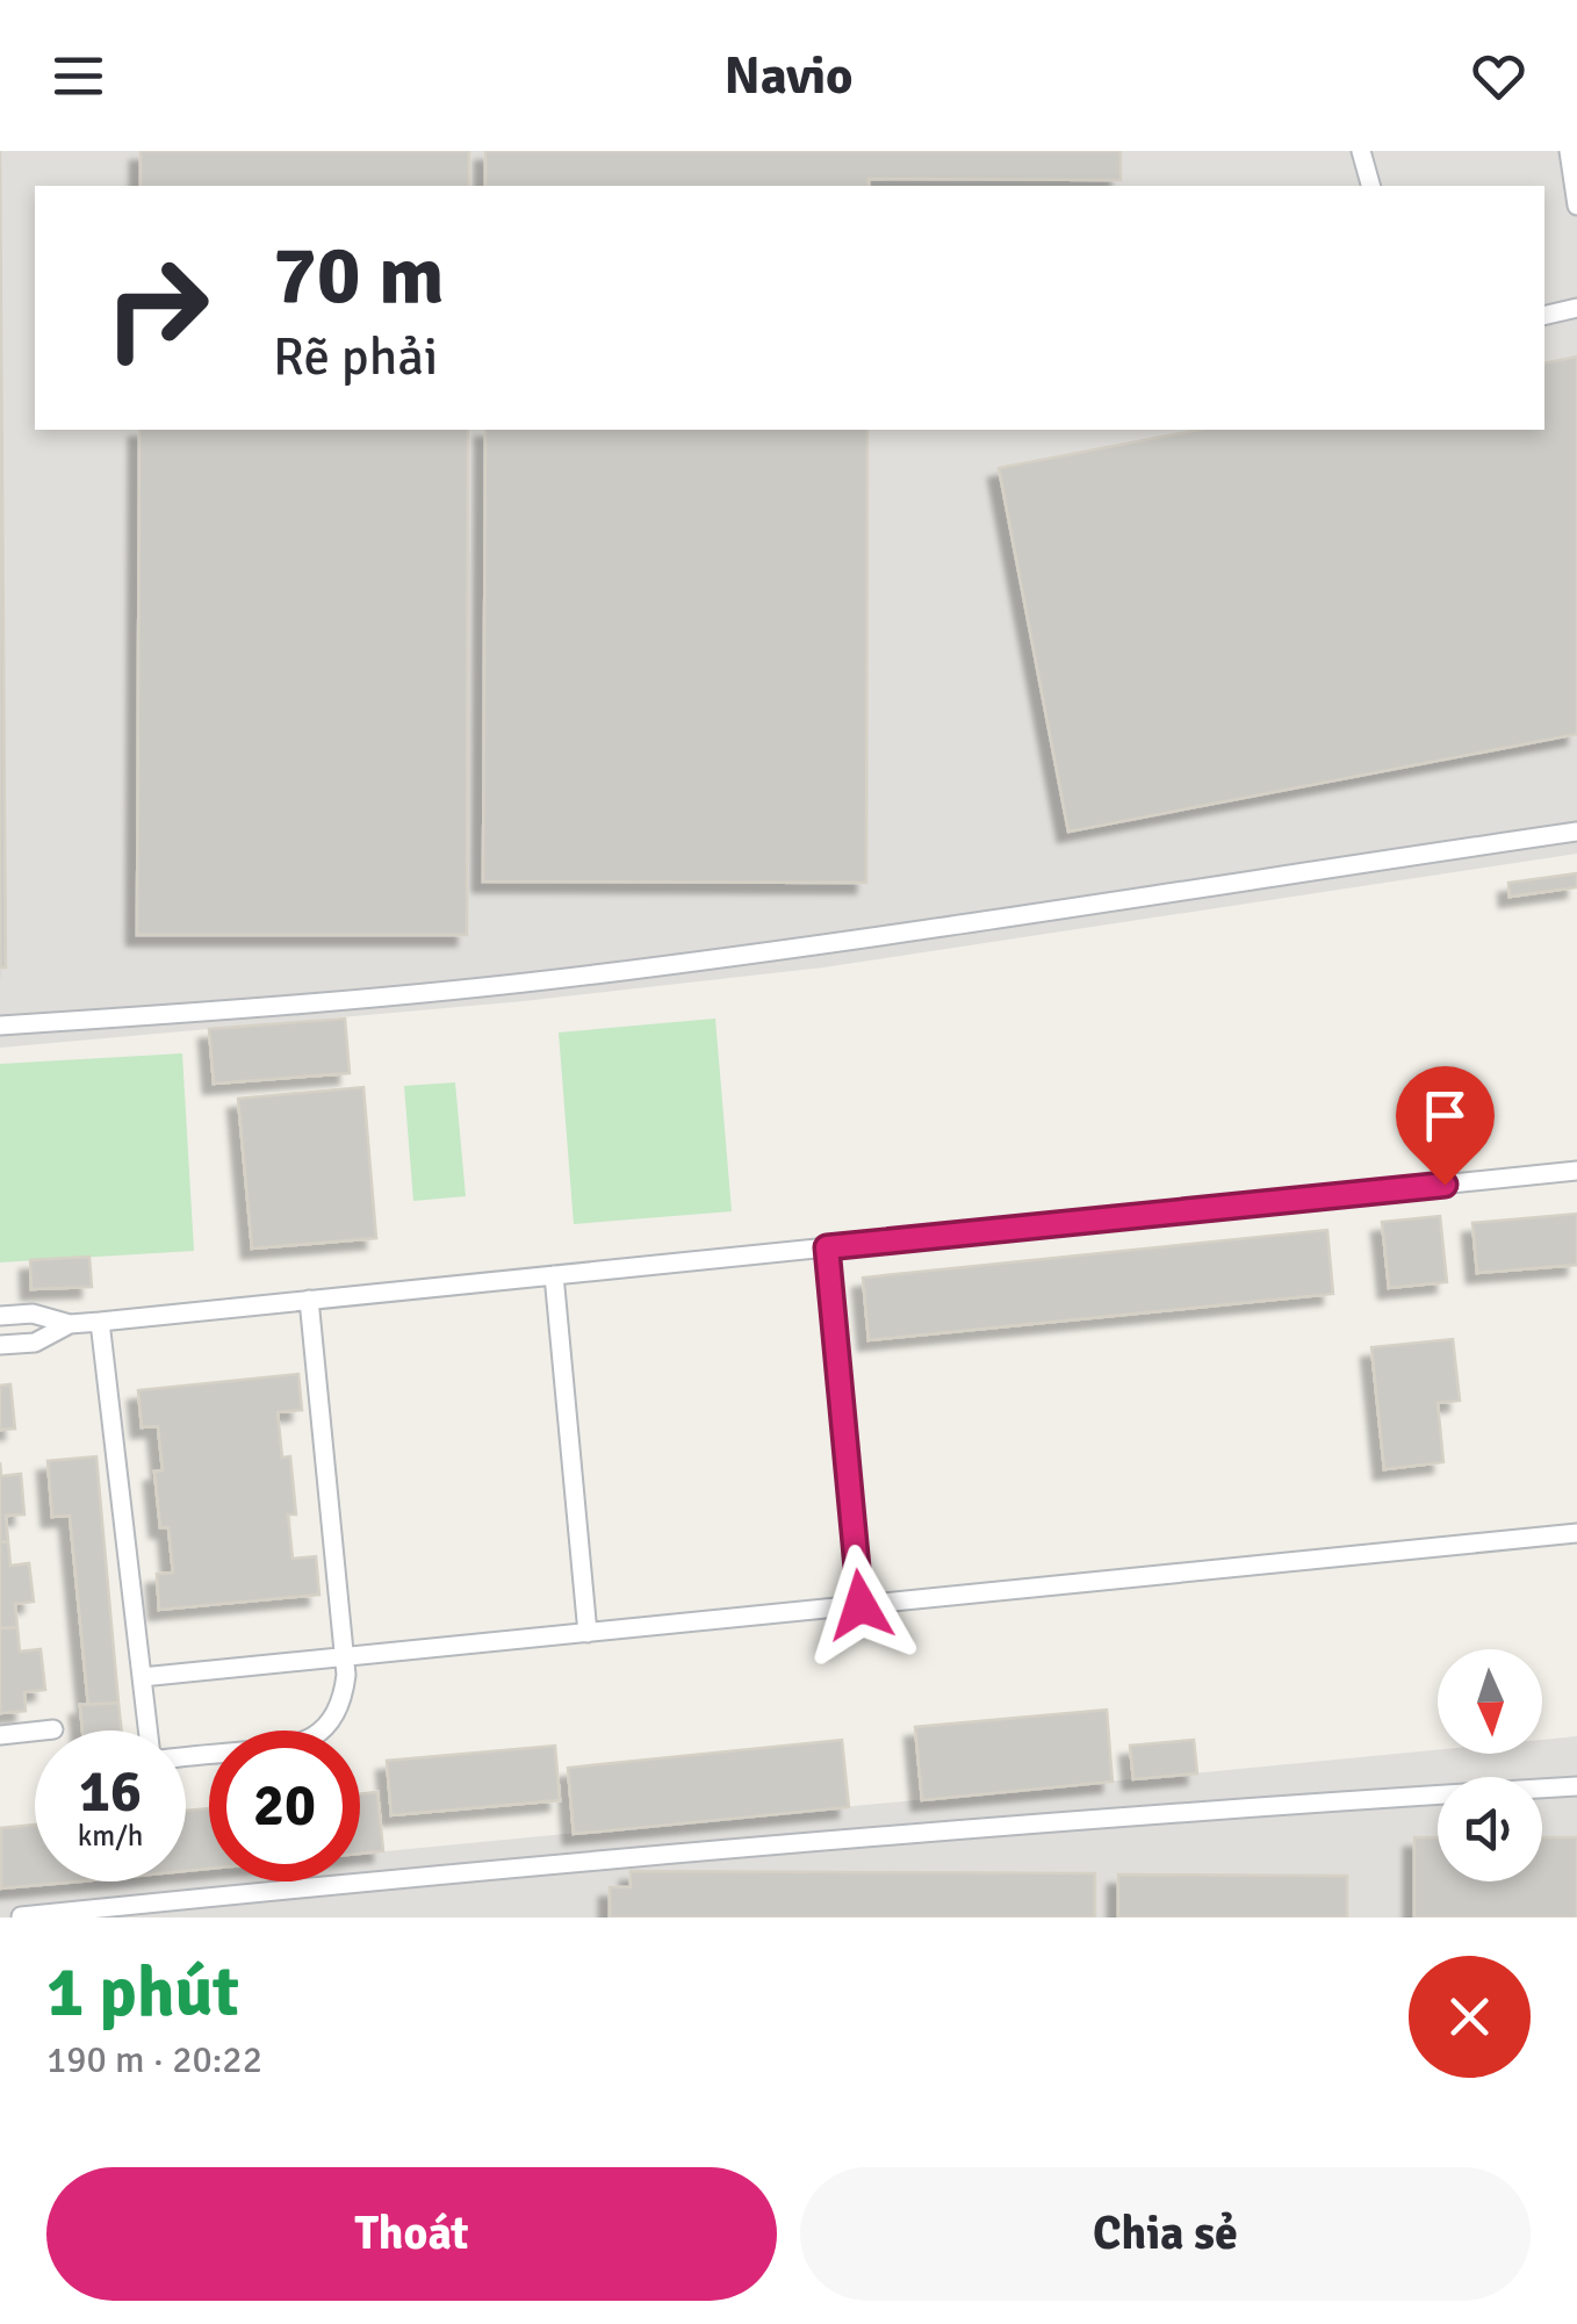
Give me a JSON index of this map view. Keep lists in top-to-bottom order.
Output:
{
  "north": "bottom",
  "page": {
    "header": "Navio",
    "turn": ["70 m", "Rẽ phải"],
    "speed": "16 km/h",
    "limit": "20",
    "heading": ["1 phút", "190 m · 20:22"],
    "buttons": ["Thoát", "Chia sẻ"]
  }
}
